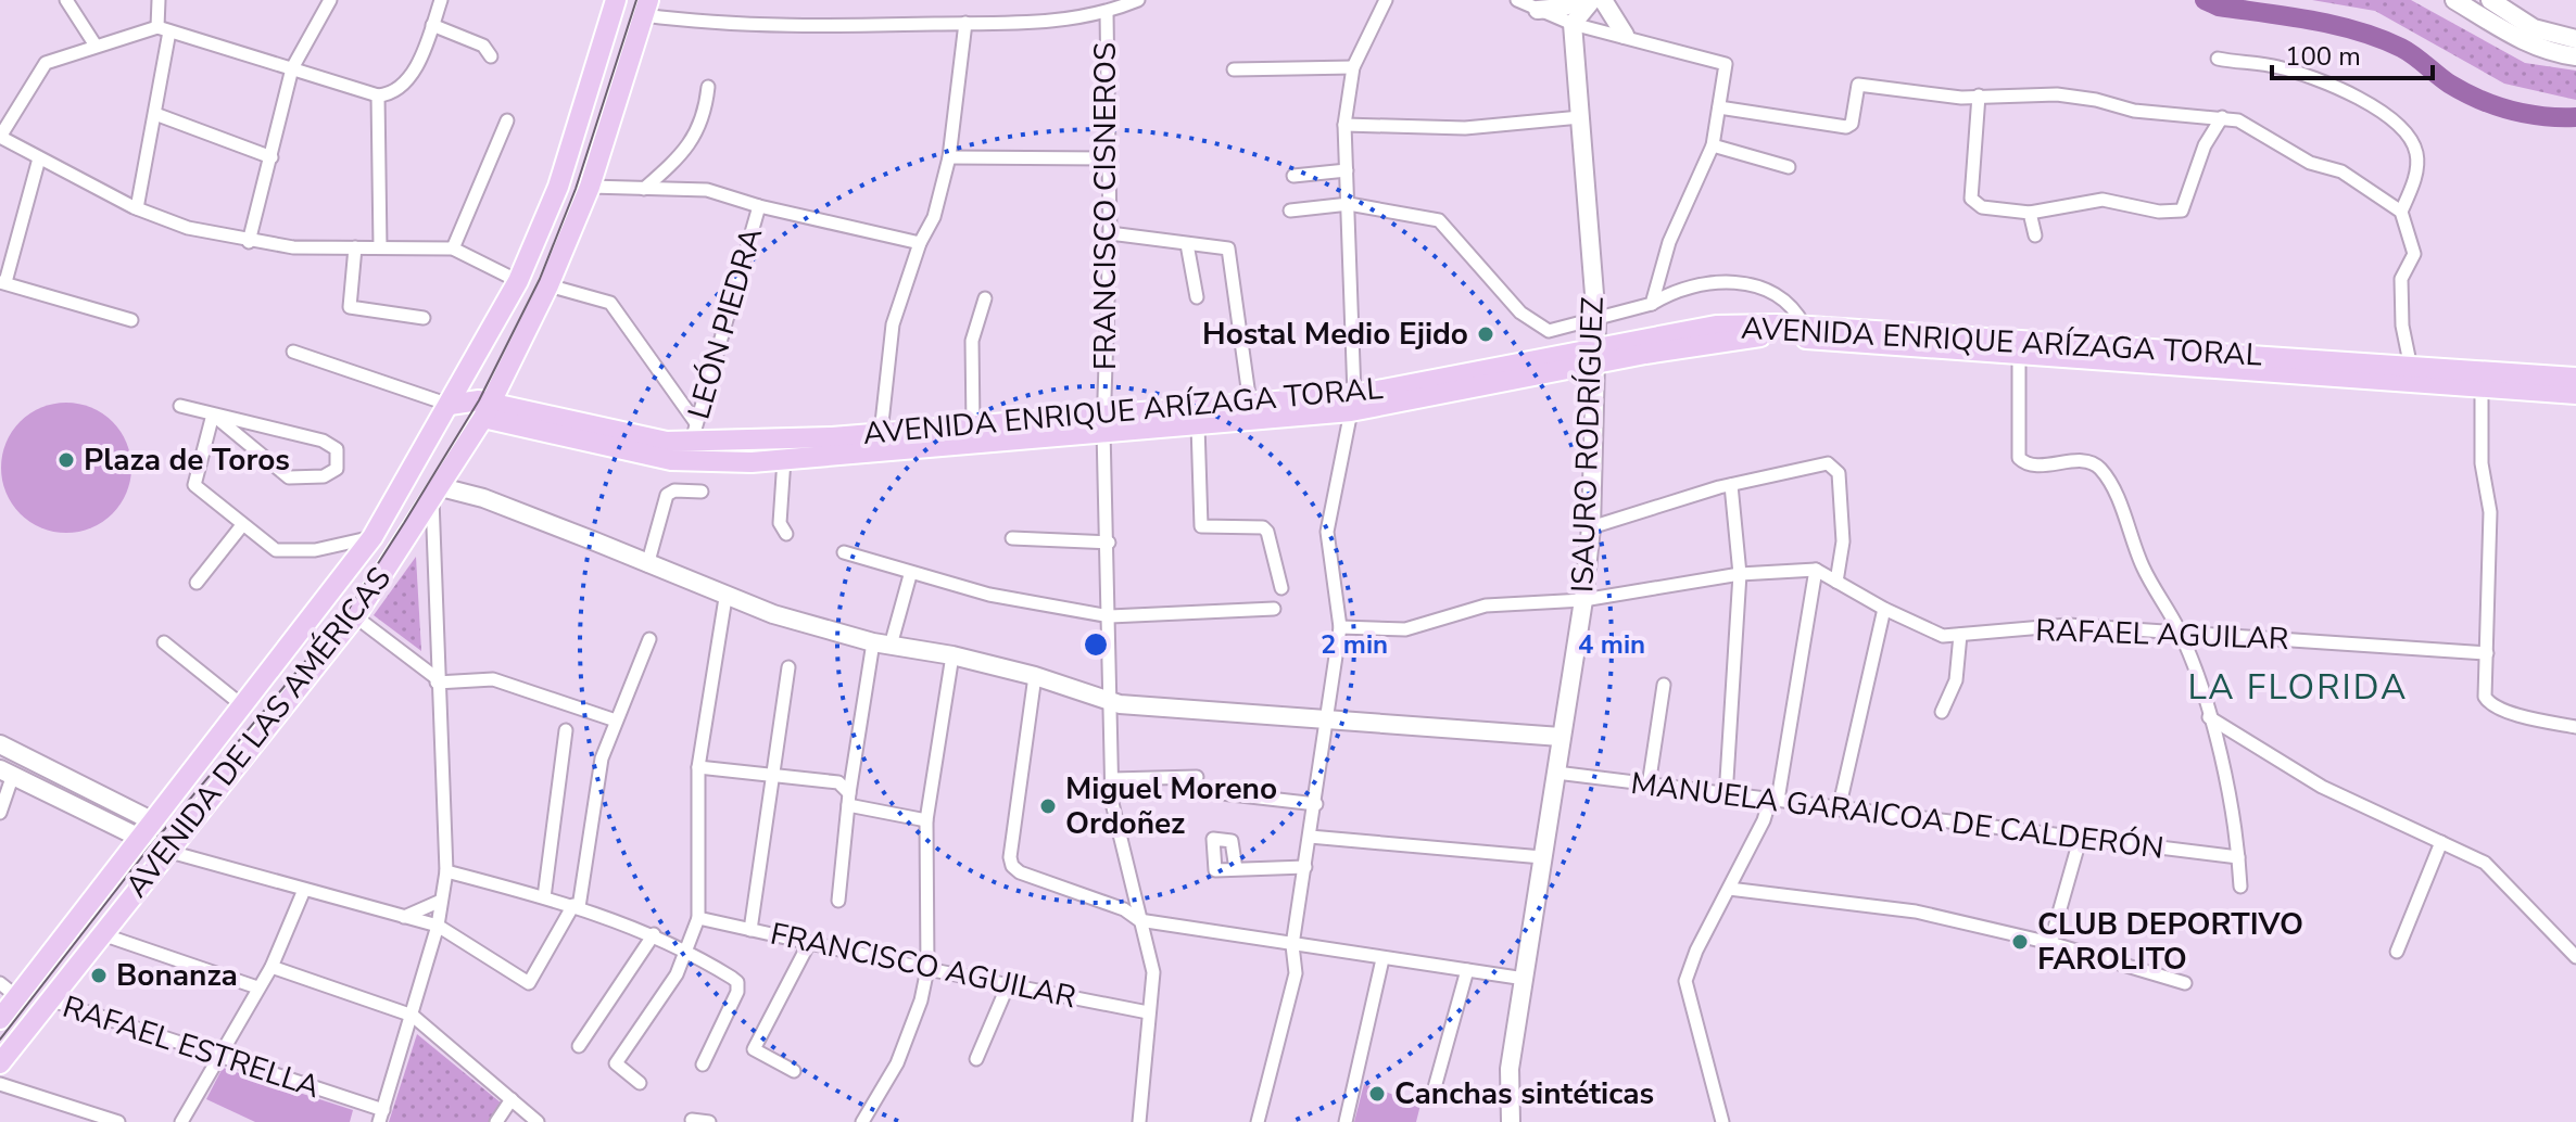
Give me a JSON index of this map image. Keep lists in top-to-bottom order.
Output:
{
  "streets": {
    "main road": ["AVENIDA ENRIQUE ARÍZAGA TORAL", "AVENIDA DE LAS AMÉRICAS"],
    "street": [
      "FRANCISCO CISNEROS",
      "LEÓN PIEDRA",
      "ISAURO RODRÍGUEZ",
      "RAFAEL AGUILAR",
      "MANUELA GARAICOA DE CALDERÓN",
      "FRANCISCO AGUILAR",
      "RAFAEL ESTRELLA"
    ]
  },
  "crossings": [
    ["FRANCISCO CISNEROS", "AVENIDA ENRIQUE ARÍZAGA TORAL"],
    ["FRANCISCO CISNEROS", "FRANCISCO AGUILAR"],
    ["LEÓN PIEDRA", "AVENIDA ENRIQUE ARÍZAGA TORAL"],
    ["AVENIDA ENRIQUE ARÍZAGA TORAL", "ISAURO RODRÍGUEZ"],
    ["AVENIDA ENRIQUE ARÍZAGA TORAL", "AVENIDA DE LAS AMÉRICAS"],
    ["ISAURO RODRÍGUEZ", "MANUELA GARAICOA DE CALDERÓN"],
    ["AVENIDA DE LAS AMÉRICAS", "RAFAEL ESTRELLA"]
  ],
  "districts": ["LA FLORIDA"],
  "places": [
    "Hostal Medio Ejido",
    "Plaza de Toros",
    "Miguel Moreno Ordoñez",
    "CLUB DEPORTIVO FAROLITO",
    "Bonanza",
    "Canchas sintéticas"
  ],
  "scale_bar": "100 m",
  "rings": ["2 min", "4 min"]
}
